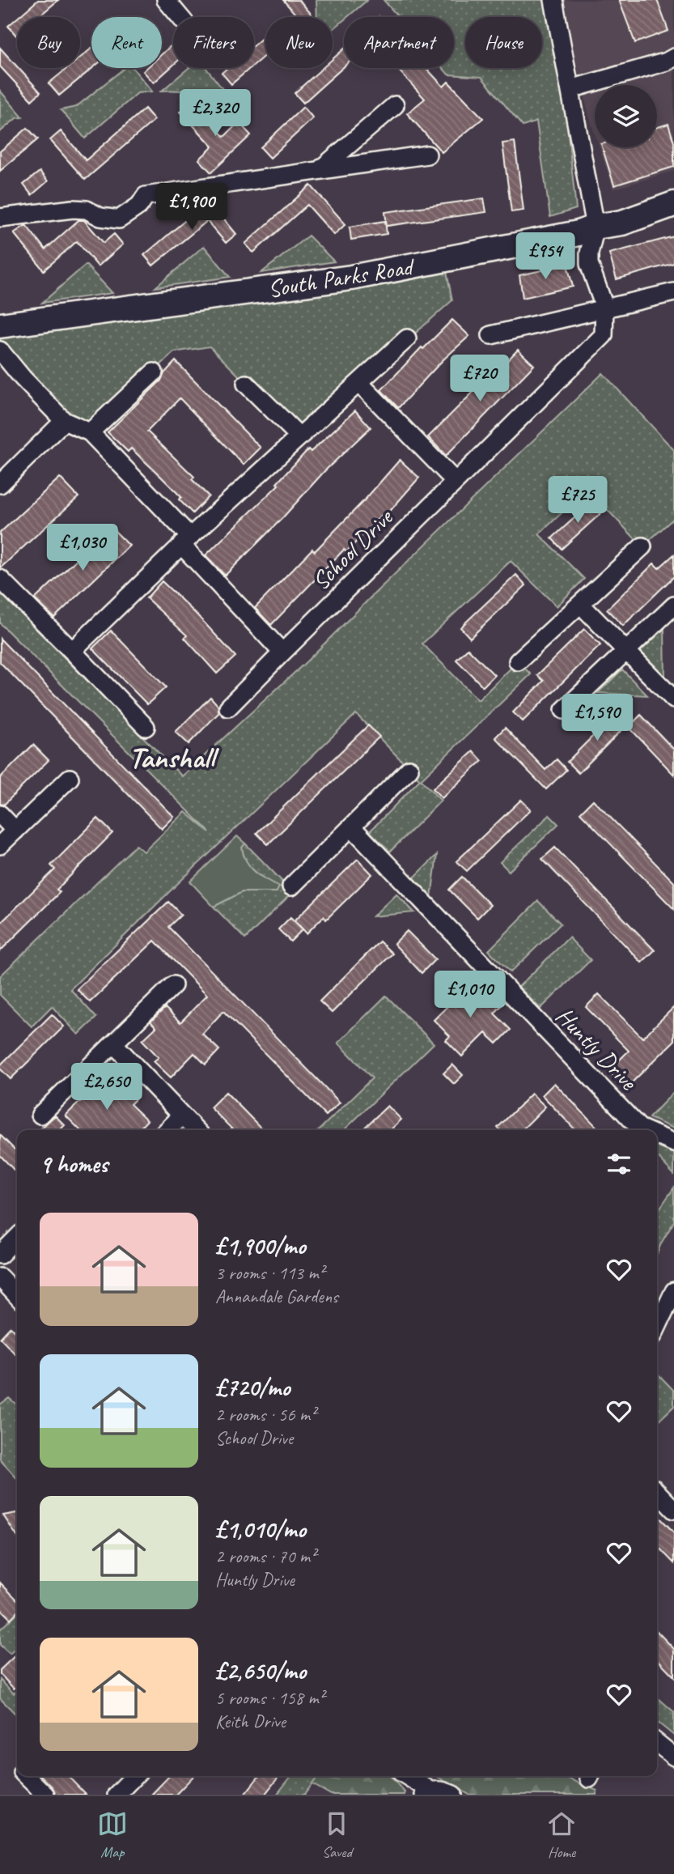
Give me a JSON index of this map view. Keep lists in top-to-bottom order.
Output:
{
  "streets": {
    "street": ["South Parks Road", "School Drive", "Huntly Drive"]
  },
  "crossings": [
    ["South Parks Road", "School Drive"]
  ],
  "districts": ["Tanshall"],
  "page": {
    "chip": [
      "Buy",
      "Rent",
      "Filters",
      "New",
      "Apartment",
      "House"
    ],
    "price": [
      "£2,320",
      "£1,900",
      "£954",
      "£720",
      "£725",
      "£1,030",
      "£1,590",
      "£1,010",
      "£2,650"
    ],
    "heading": "9 homes",
    "list": [
      {
        "name": "£1,900/mo",
        "note": "3 rooms · 113 m² · Annandale Gardens"
      },
      {
        "name": "£720/mo",
        "note": "2 rooms · 56 m² · School Drive"
      },
      {
        "name": "£1,010/mo",
        "note": "2 rooms · 70 m² · Huntly Drive"
      },
      {
        "name": "£2,650/mo",
        "note": "5 rooms · 158 m² · Keith Drive"
      }
    ],
    "tabs": ["Map", "Saved", "Home"]
  }
}
